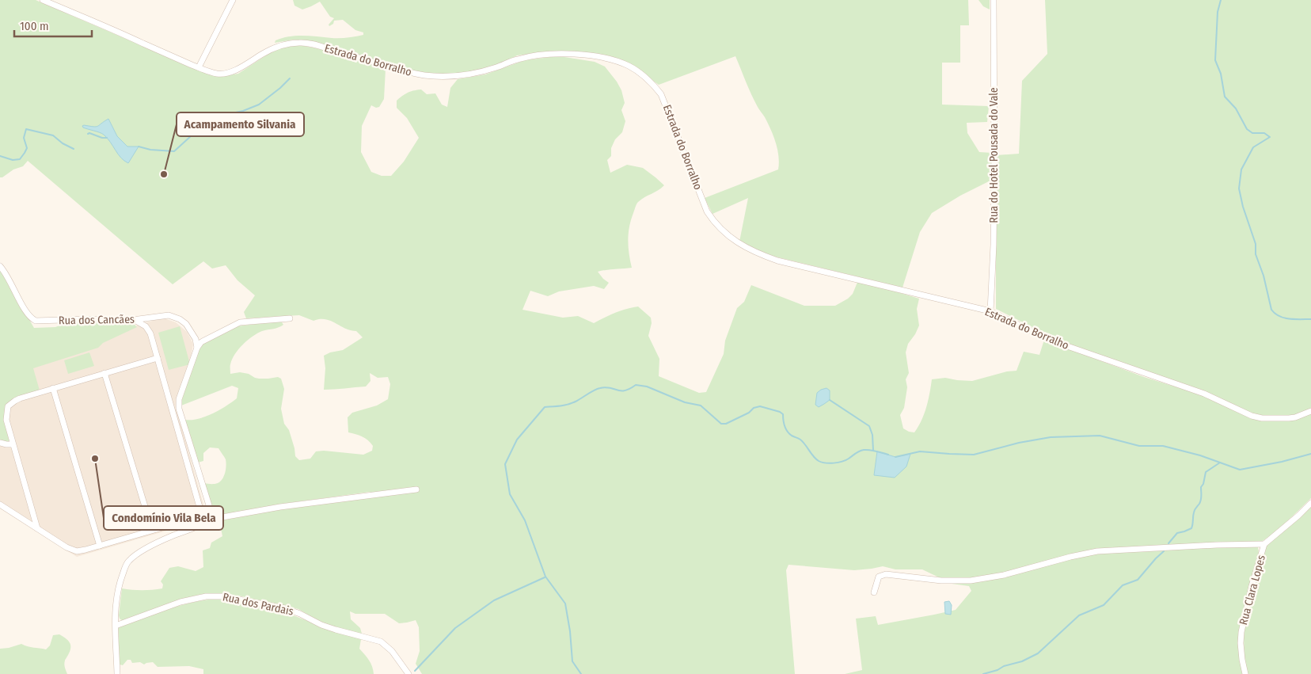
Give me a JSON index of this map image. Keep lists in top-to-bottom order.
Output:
{
  "streets": {
    "street": [
      "Estrada do Borralho",
      "Rua do Hotel Pousada do Vale",
      "Rua dos Cancães",
      "Rua Clara Lopes",
      "Rua dos Pardais"
    ]
  },
  "crossings": [
    ["Estrada do Borralho", "Rua do Hotel Pousada do Vale"]
  ],
  "places": ["Acampamento Silvania", "Condomínio Vila Bela"],
  "scale_bar": "100 m"
}
